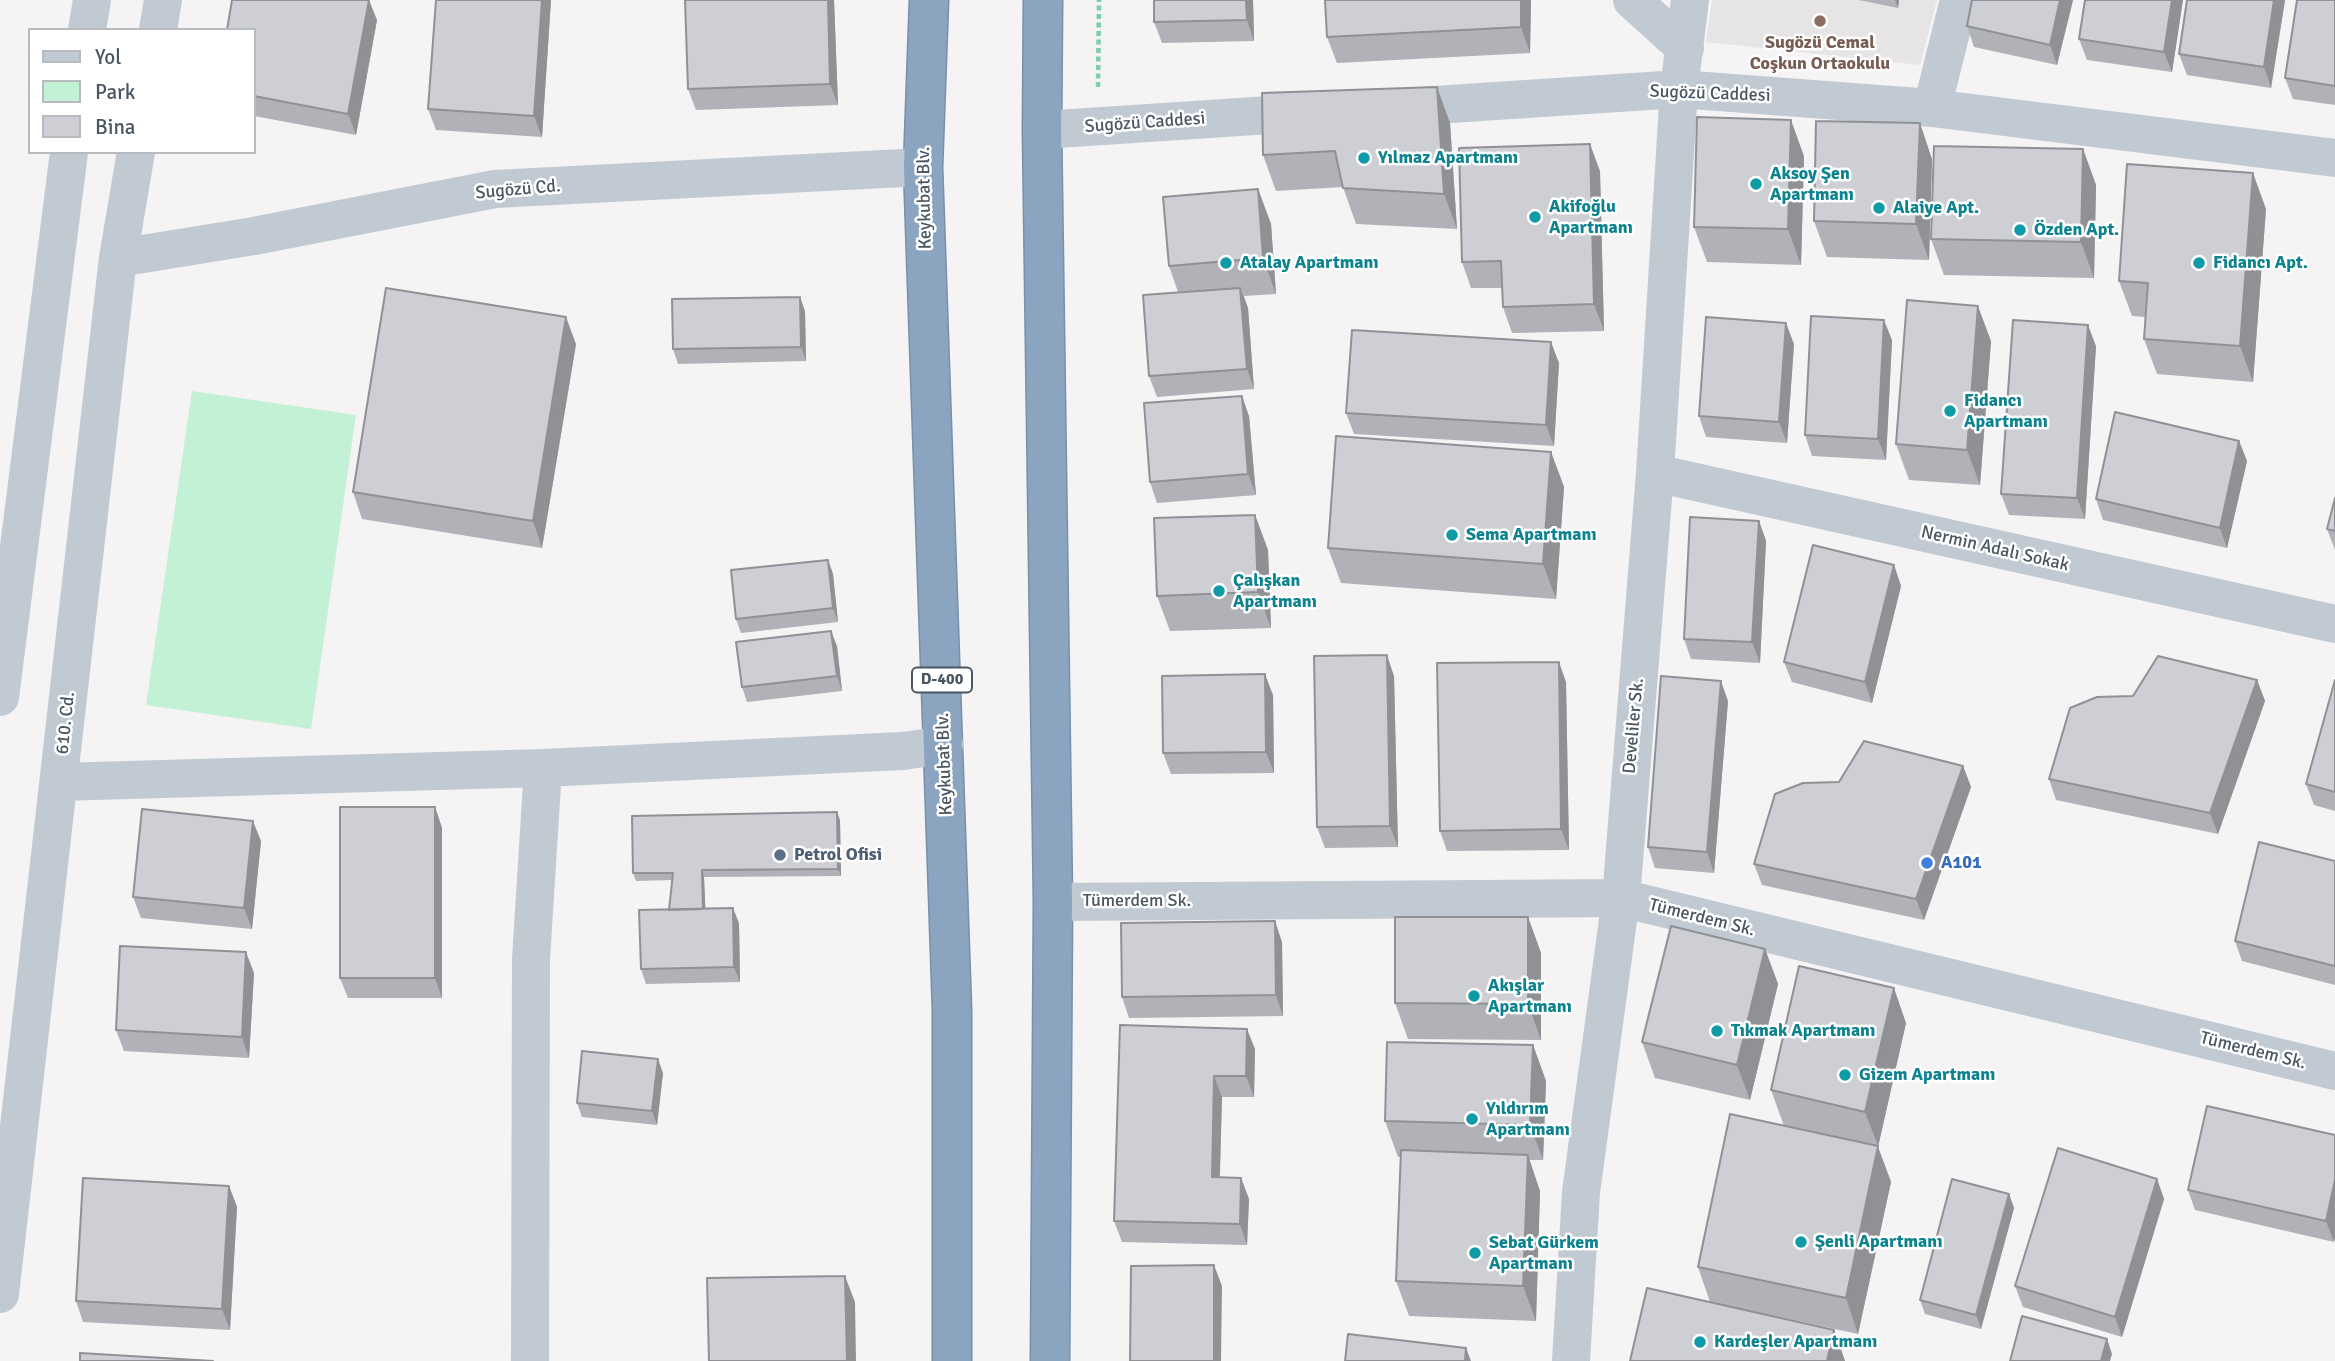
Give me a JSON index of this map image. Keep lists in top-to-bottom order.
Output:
{
  "streets": {
    "highway": ["Keykubat Blv.", "D-400"],
    "street": [
      "Sugözü Caddesi",
      "Sugözü Cd.",
      "Nermin Adalı Sokak",
      "610. Cd.",
      "Develiler Sk.",
      "Tümerdem Sk."
    ]
  },
  "crossings": [
    ["Sugözü Caddesi", "Develiler Sk."],
    ["Sugözü Cd.", "Keykubat Blv."],
    ["Sugözü Cd.", "610. Cd."],
    ["Nermin Adalı Sokak", "Develiler Sk."],
    ["Develiler Sk.", "Tümerdem Sk."]
  ],
  "places": [
    "Sugözü Cemal Coşkun Ortaokulu",
    "Yılmaz Apartmanı",
    "Aksoy Şen Apartmanı",
    "Alaiye Apt.",
    "Akifoğlu Apartmanı",
    "Özden Apt.",
    "Atalay Apartmanı",
    "Fidancı Apt.",
    "Fidancı Apartmanı",
    "Sema Apartmanı",
    "Çalışkan Apartmanı",
    "Petrol Ofisi",
    "A101",
    "Akışlar Apartmanı",
    "Tıkmak Apartmanı",
    "Gizem Apartmanı",
    "Yıldırım Apartmanı",
    "Şenli Apartmanı",
    "Sebat Gürkem Apartmanı",
    "Kardeşler Apartmanı"
  ],
  "legend": ["Yol", "Park", "Bina"]
}
